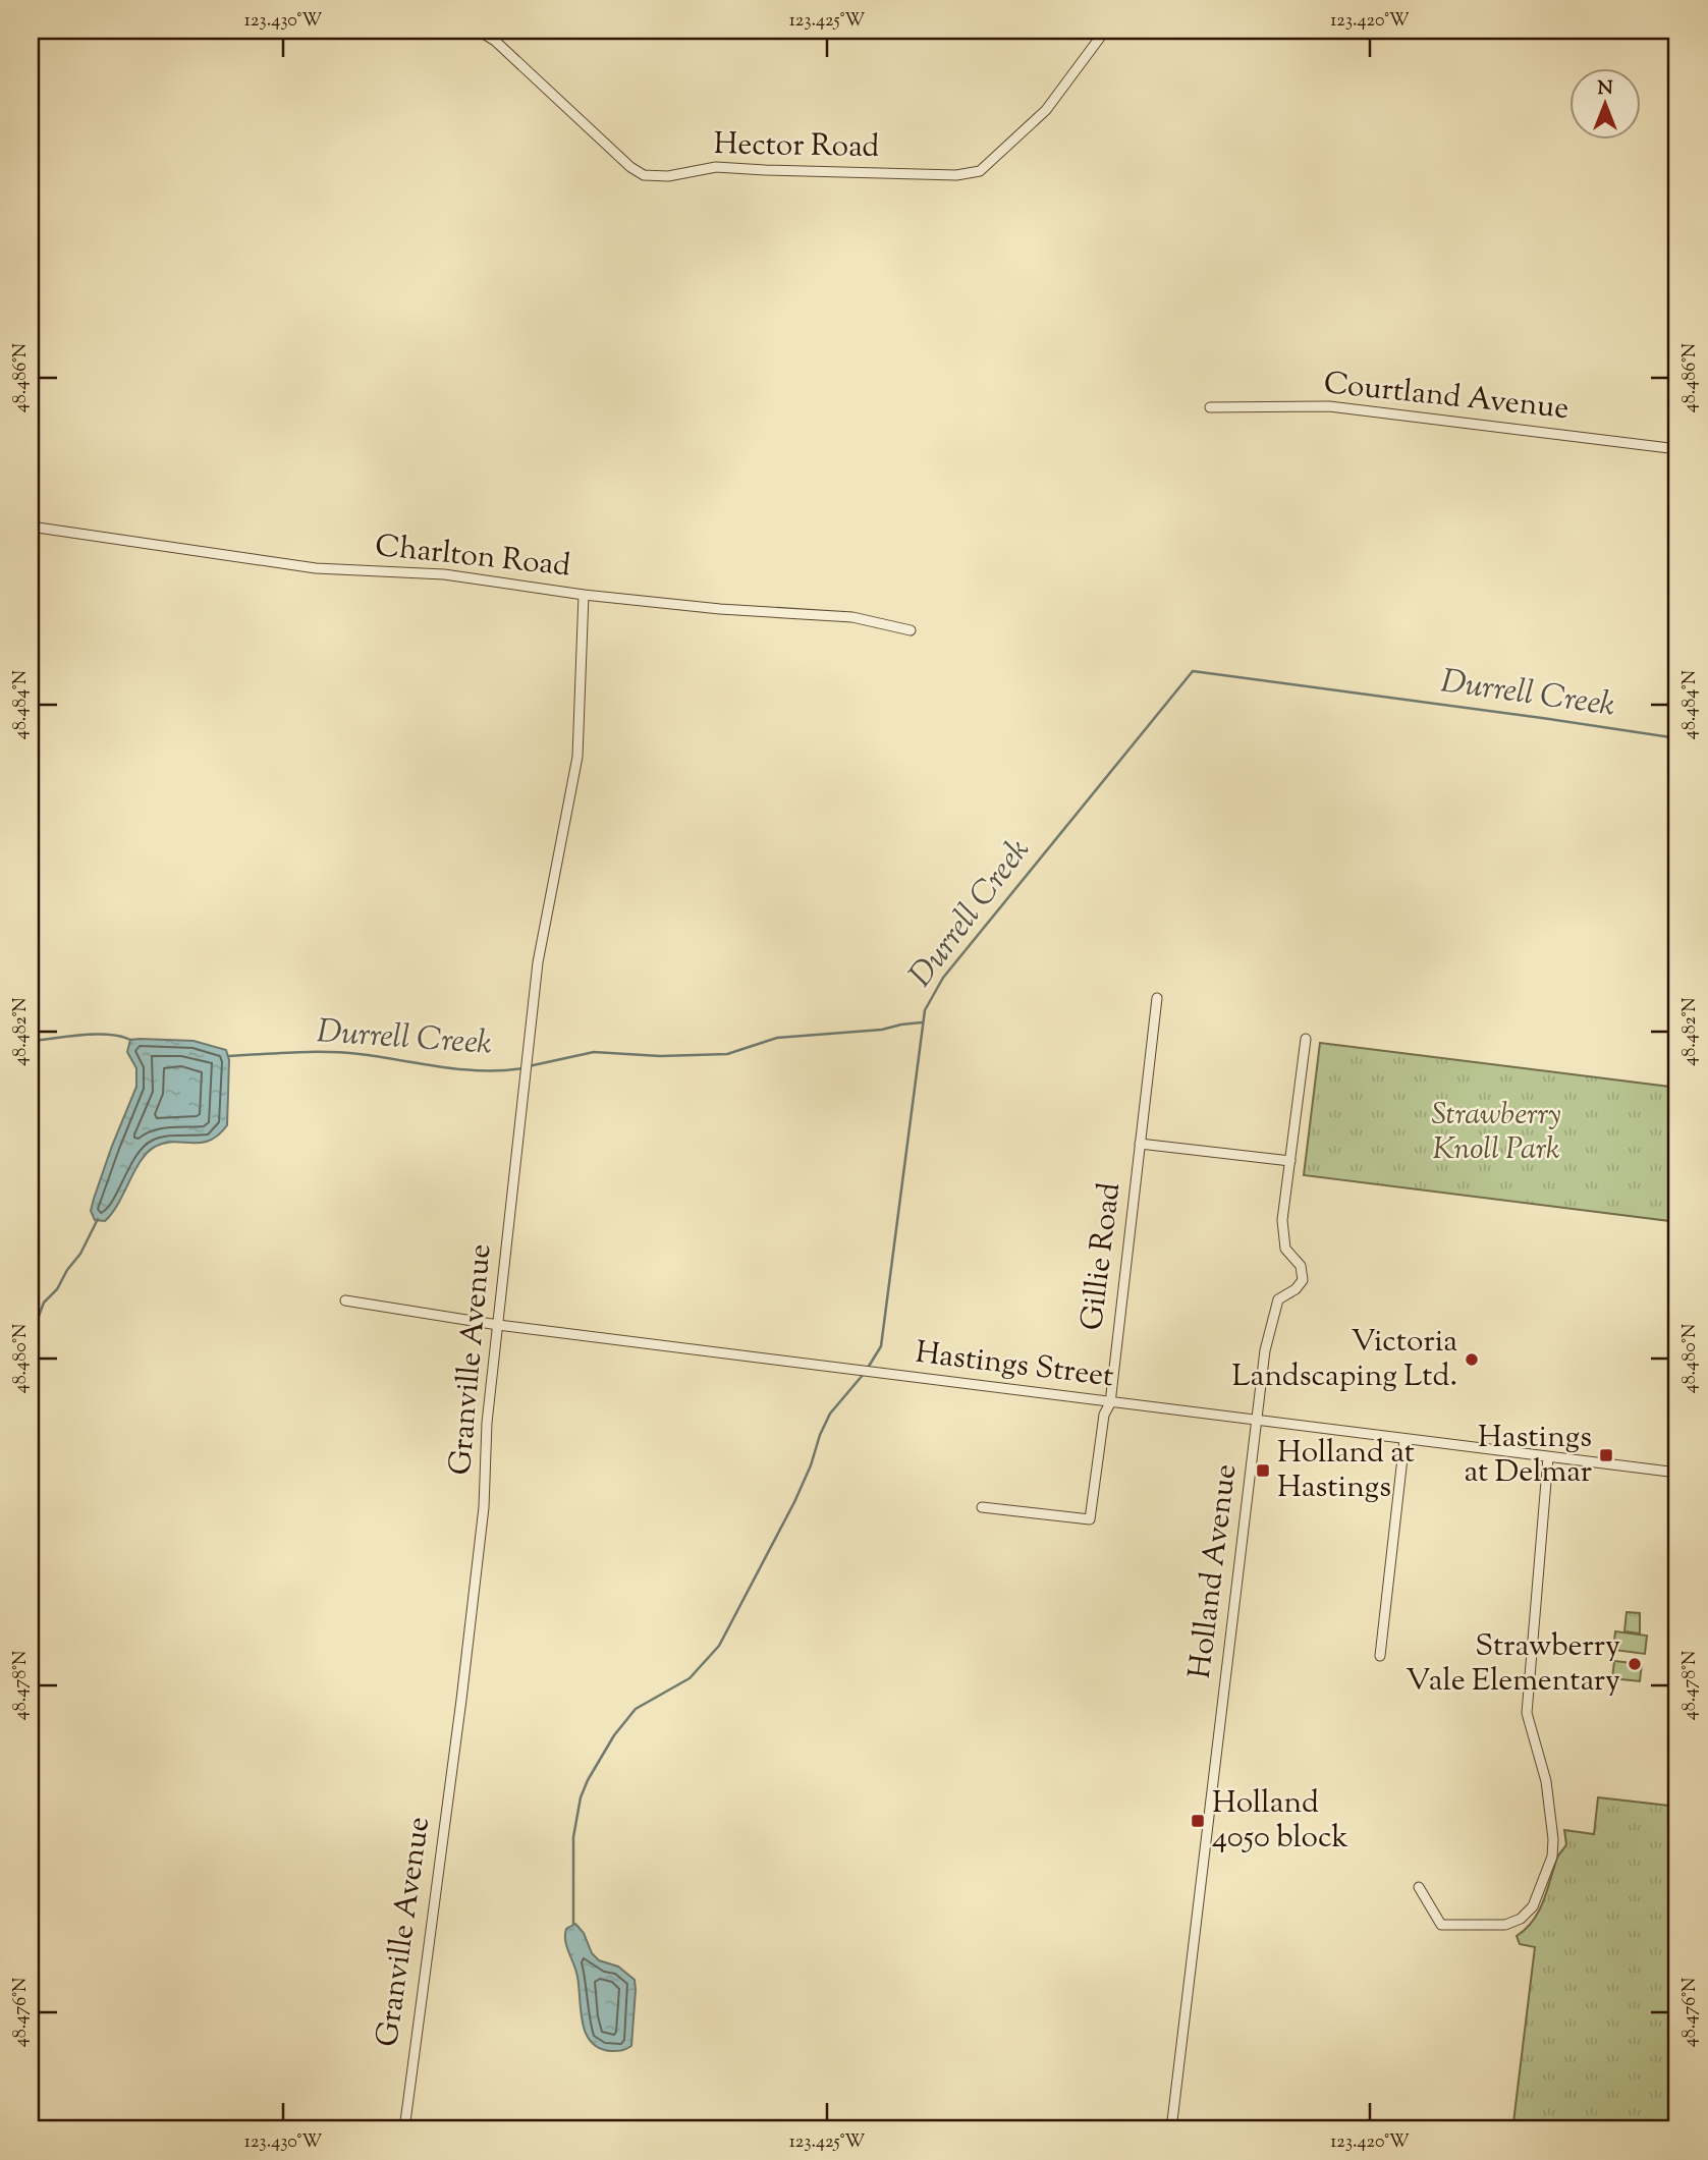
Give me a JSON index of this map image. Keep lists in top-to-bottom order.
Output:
{
  "streets": {
    "street": [
      "Hector Road",
      "Courtland Avenue",
      "Charlton Road",
      "Gillie Road",
      "Granville Avenue",
      "Hastings Street",
      "Holland Avenue"
    ]
  },
  "crossings": [
    ["Charlton Road", "Granville Avenue"],
    ["Gillie Road", "Hastings Street"],
    ["Granville Avenue", "Hastings Street"],
    ["Hastings Street", "Holland Avenue"]
  ],
  "water": ["Durrell Creek"],
  "parks": ["Strawberry Knoll Park"],
  "places": {
    "other": ["Victoria Landscaping Ltd.", "Strawberry Vale Elementary"],
    "transit": ["Hastings at Delmar", "Holland at Hastings", "Holland 4050 block"]
  },
  "north": "top",
  "coordinates": [
    "123.430°W",
    "123.425°W",
    "123.420°W",
    "48.486°N",
    "48.484°N",
    "48.482°N",
    "48.480°N",
    "48.478°N",
    "48.476°N"
  ]
}
